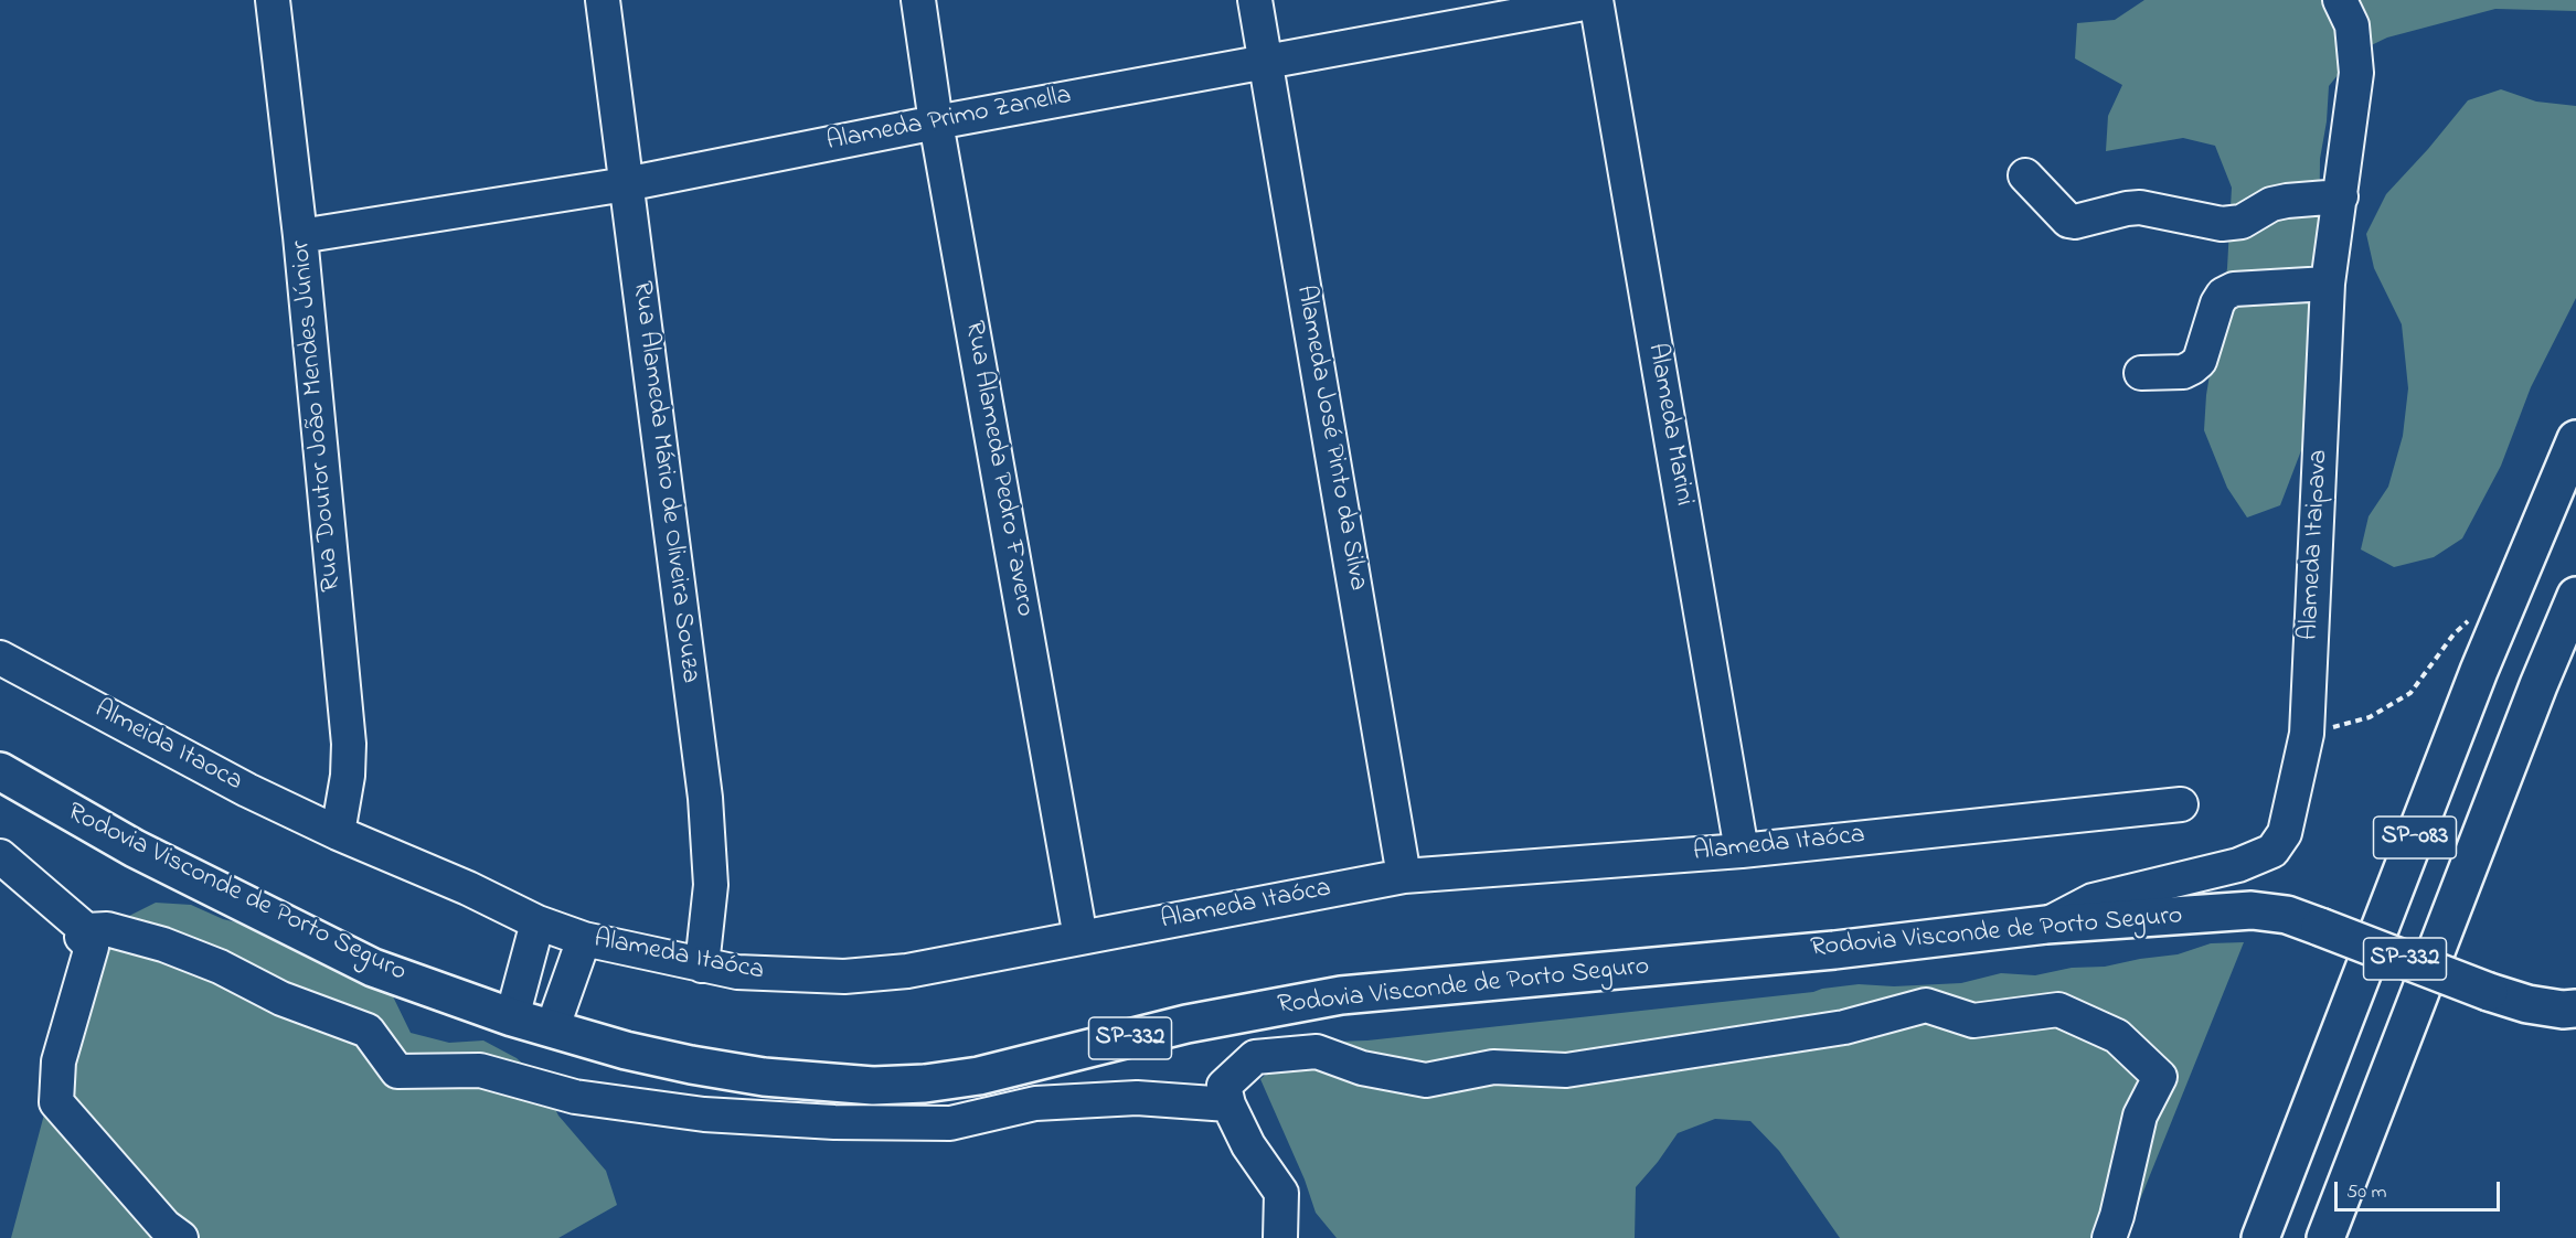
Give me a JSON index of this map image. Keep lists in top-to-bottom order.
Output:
{
  "streets": {
    "main road": ["SP-083", "Rodovia Visconde de Porto Seguro", "SP-332"],
    "street": [
      "Alameda Primo Zanella",
      "Rua Doutor João Mendes Júnior",
      "Alameda Marini",
      "Alameda José Pinto da Silva",
      "Rua Alameda Pedro Favero",
      "Rua Alameda Mário de Oliveira Souza",
      "Alameda Itaipava",
      "Almeida Itaoca",
      "Alameda Itaóca"
    ]
  },
  "crossings": [
    ["Alameda Primo Zanella", "Rua Doutor João Mendes Júnior"],
    ["Alameda Primo Zanella", "Alameda Marini"],
    ["Alameda Primo Zanella", "Alameda José Pinto da Silva"],
    ["Alameda Primo Zanella", "Rua Alameda Pedro Favero"],
    ["Alameda Primo Zanella", "Rua Alameda Mário de Oliveira Souza"],
    ["Rua Doutor João Mendes Júnior", "Almeida Itaoca"],
    ["Rua Doutor João Mendes Júnior", "Alameda Itaóca"],
    ["Alameda Marini", "Alameda Itaóca"],
    ["Alameda José Pinto da Silva", "Alameda Itaóca"],
    ["Rua Alameda Pedro Favero", "Alameda Itaóca"],
    ["Rua Alameda Mário de Oliveira Souza", "Alameda Itaóca"],
    ["Alameda Itaipava", "Rodovia Visconde de Porto Seguro"],
    ["Almeida Itaoca", "Alameda Itaóca"]
  ],
  "scale_bar": "50 m"
}
